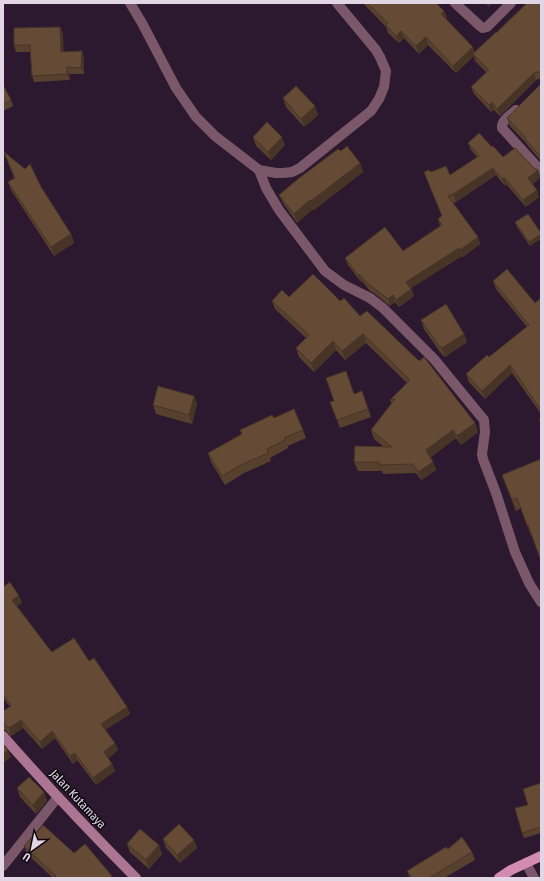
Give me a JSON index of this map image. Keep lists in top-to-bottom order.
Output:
{
  "streets": {
    "main road": ["Jalan Kutamaya"]
  },
  "north": "bottom left"
}
